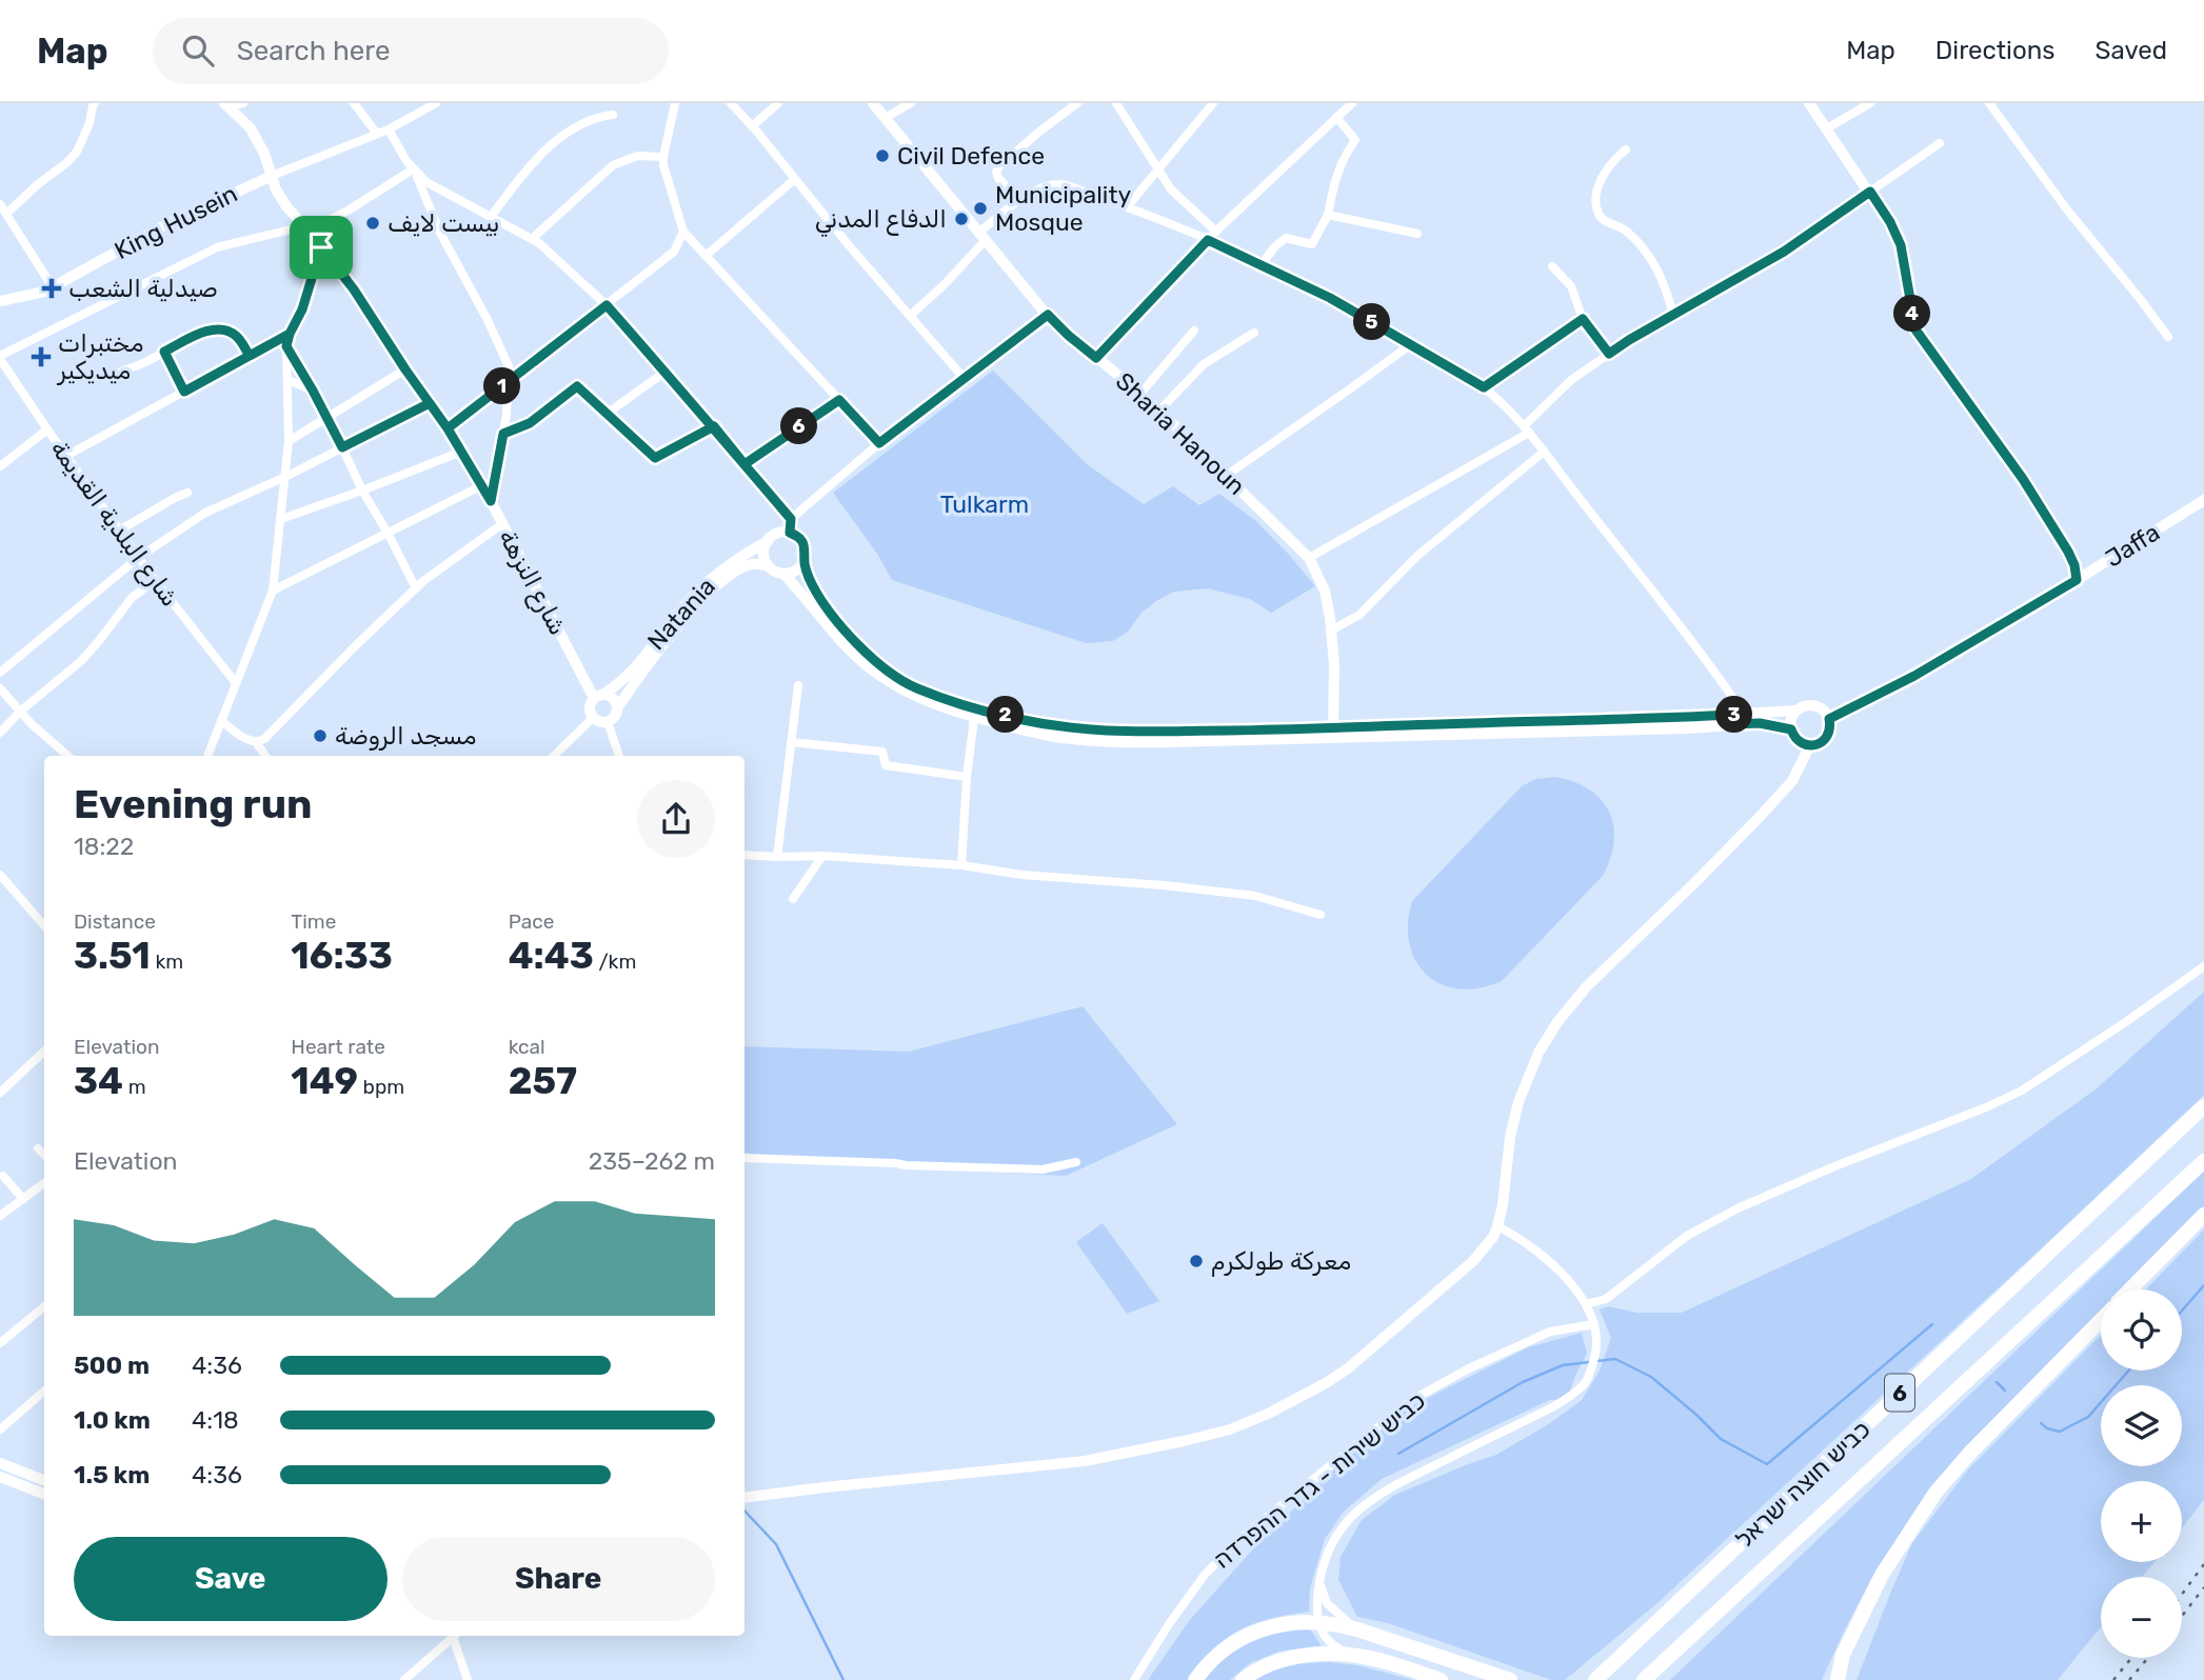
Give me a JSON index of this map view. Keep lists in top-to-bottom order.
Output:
{
  "streets": {
    "highway": ["6", "כביש חוצה ישראל"],
    "street": [
      "King Husein",
      "Sharia Hanoun",
      "شارع البلدية القديمة",
      "Jaffa",
      "شارع النزهة",
      "Natania",
      "כביש שירות - גדר ההפרדה"
    ]
  },
  "crossings": [
    ["King Husein", "شارع النزهة"],
    ["شارع النزهة", "Natania"]
  ],
  "parks": ["Tulkarm"],
  "places": {
    "other": [
      "Civil Defence",
      "Municipality Mosque",
      "الدفاع المدني",
      "بيست لايف",
      "مسجد الروضة",
      "معركة طولكرم"
    ],
    "health": ["صيدلية الشعب", "مختبرات ميديكير"]
  },
  "page": {
    "header": "Map",
    "search": "Search here",
    "nav": ["Map", "Directions", "Saved"],
    "pins": [
      "4",
      "5",
      "1",
      "6",
      "2",
      "3"
    ],
    "heading": ["Evening run", "18:22"],
    "stats": [
      ["Distance", "3.51 km"],
      ["Time", "16:33"],
      ["Pace", "4:43 /km"],
      ["Elevation", "34 m"],
      ["Heart rate", "149 bpm"],
      ["kcal", "257"]
    ],
    "chart": ["Elevation", "235–262 m"],
    "map_buttons": ["+", "−"],
    "list": [
      {
        "name": "500 m",
        "note": "4:36"
      },
      {
        "name": "1.0 km",
        "note": "4:18"
      },
      {
        "name": "1.5 km",
        "note": "4:36"
      }
    ],
    "buttons": ["Save", "Share"]
  }
}
